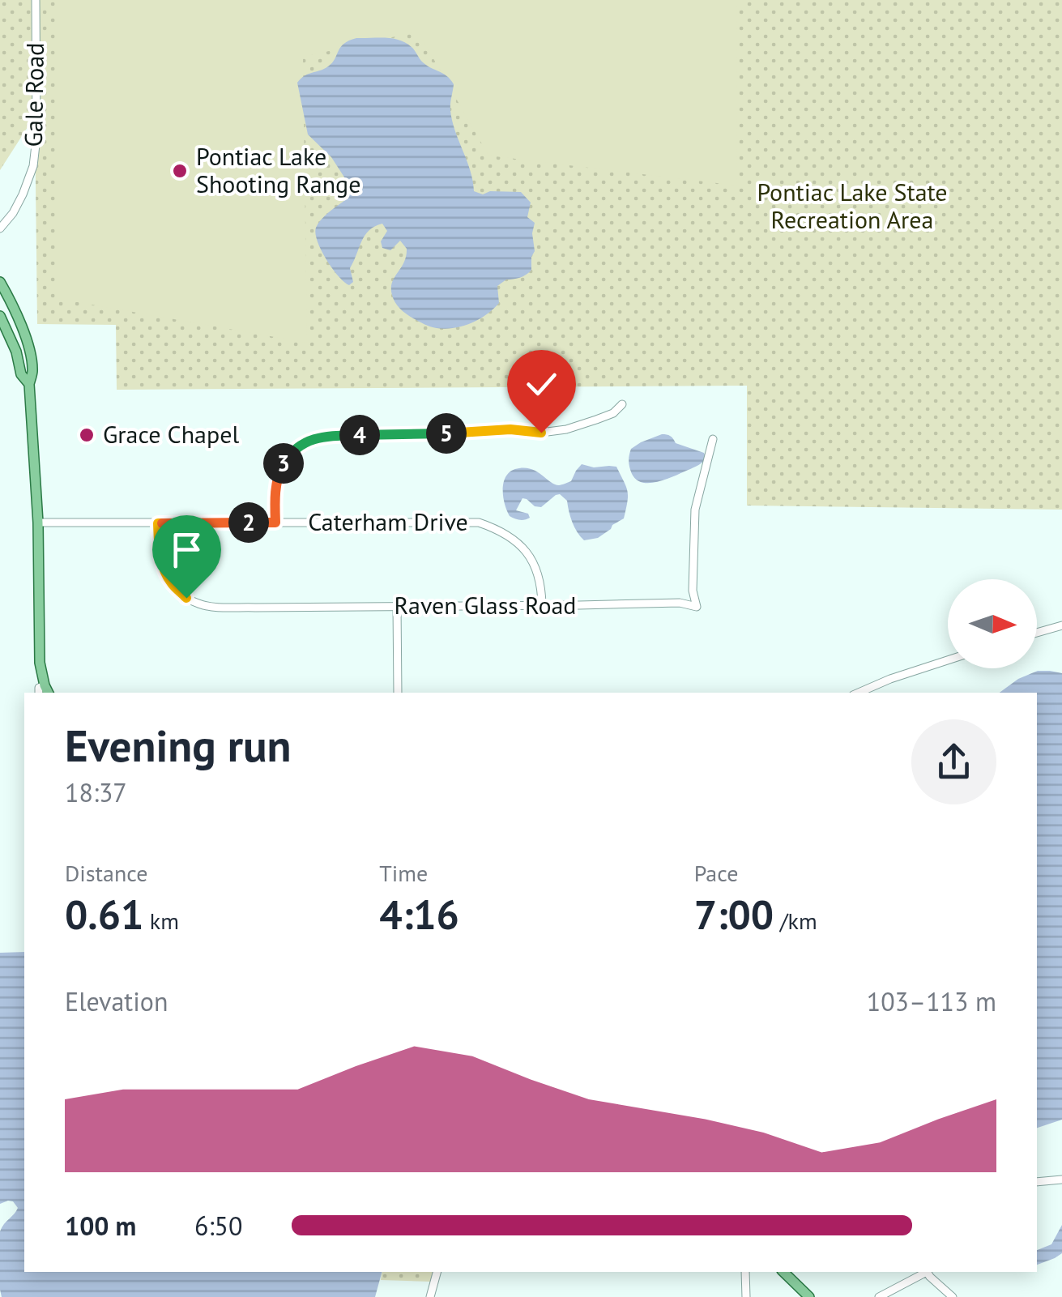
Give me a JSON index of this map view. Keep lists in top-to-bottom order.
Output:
{
  "streets": {
    "street": ["Gale Road", "Caterham Drive", "Raven Glass Road"]
  },
  "crossings": [
    ["Caterham Drive", "Raven Glass Road"]
  ],
  "parks": ["Pontiac Lake State Recreation Area"],
  "places": ["Pontiac Lake Shooting Range", "Grace Chapel"],
  "north": "right",
  "page": {
    "pins": [
      "5",
      "4",
      "3",
      "2"
    ],
    "heading": ["Evening run", "18:37"],
    "stats": [
      ["Distance", "0.61 km"],
      ["Time", "4:16"],
      ["Pace", "7:00 /km"]
    ],
    "chart": ["Elevation", "103–113 m"],
    "list": [
      {
        "name": "100 m",
        "note": "6:50"
      }
    ]
  }
}
